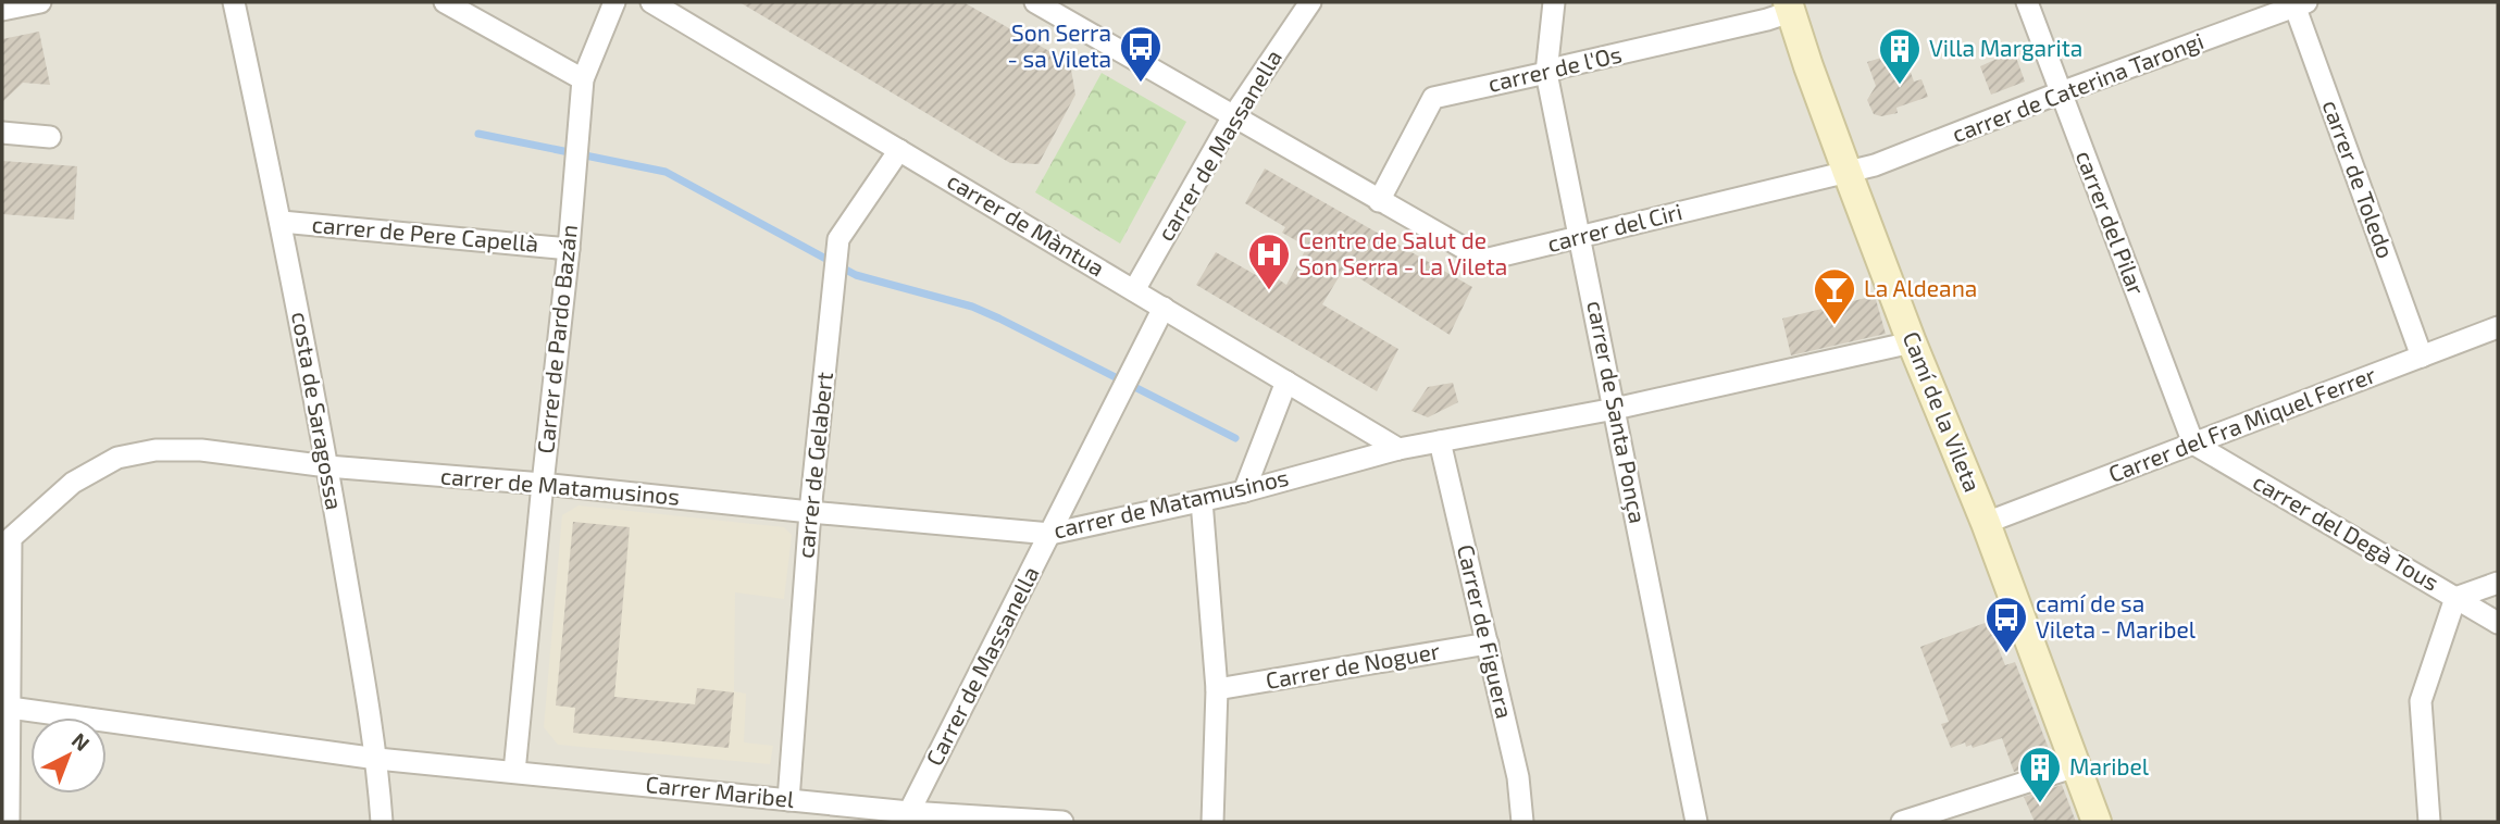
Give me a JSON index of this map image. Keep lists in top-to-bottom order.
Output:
{
  "streets": {
    "street": [
      "carrer de l'Os",
      "carrer de Caterina Tarongi",
      "carrer de Massanella",
      "carrer de Toledo",
      "carrer del Pilar",
      "carrer de Màntua",
      "carrer del Ciri",
      "carrer de Pere Capellà",
      "Carrer de Pardo Bazán",
      "costa de Saragossa",
      "carrer de Santa Ponça",
      "Camí de la Vileta",
      "Carrer del Fra Miquel Ferrer",
      "carrer de Gelabert",
      "carrer de Matamusinos",
      "carrer del Degà Tous",
      "Carrer de Figuera",
      "Carrer de Massanella",
      "Carrer de Noguer",
      "Carrer Maribel"
    ]
  },
  "crossings": [
    ["carrer de l'Os", "carrer del Ciri"],
    ["carrer de l'Os", "carrer de Santa Ponça"],
    ["carrer de l'Os", "Camí de la Vileta"],
    ["carrer de Caterina Tarongi", "carrer de Toledo"],
    ["carrer de Caterina Tarongi", "carrer del Pilar"],
    ["carrer de Caterina Tarongi", "carrer del Ciri"],
    ["carrer de Caterina Tarongi", "Camí de la Vileta"],
    ["carrer de Massanella", "carrer de Màntua"],
    ["carrer de Massanella", "carrer del Ciri"],
    ["carrer de Toledo", "Carrer del Fra Miquel Ferrer"],
    ["carrer del Pilar", "Carrer del Fra Miquel Ferrer"],
    ["carrer del Pilar", "carrer del Degà Tous"],
    ["carrer de Màntua", "carrer de Gelabert"],
    ["carrer de Màntua", "carrer de Matamusinos"],
    ["carrer de Màntua", "Carrer de Massanella"],
    ["carrer del Ciri", "carrer de Santa Ponça"],
    ["carrer del Ciri", "Camí de la Vileta"],
    ["carrer de Pere Capellà", "Carrer de Pardo Bazán"],
    ["carrer de Pere Capellà", "costa de Saragossa"],
    ["Carrer de Pardo Bazán", "carrer de Matamusinos"],
    ["Carrer de Pardo Bazán", "Carrer Maribel"],
    ["costa de Saragossa", "carrer de Matamusinos"],
    ["costa de Saragossa", "Carrer Maribel"],
    ["carrer de Santa Ponça", "carrer de Matamusinos"],
    ["Camí de la Vileta", "Carrer del Fra Miquel Ferrer"],
    ["Camí de la Vileta", "carrer de Matamusinos"],
    ["Carrer del Fra Miquel Ferrer", "carrer del Degà Tous"],
    ["carrer de Gelabert", "carrer de Matamusinos"],
    ["carrer de Gelabert", "Carrer Maribel"],
    ["carrer de Matamusinos", "Carrer de Figuera"],
    ["carrer de Matamusinos", "Carrer de Massanella"],
    ["Carrer de Figuera", "Carrer de Noguer"],
    ["Carrer de Massanella", "Carrer Maribel"]
  ],
  "places": {
    "bus stop": ["Son Serra - sa Vileta", "camí de sa Vileta - Maribel"],
    "building": ["Villa Margarita", "Maribel"],
    "hospital": ["Centre de Salut de Son Serra - La Vileta"],
    "bar": ["La Aldeana"]
  },
  "north": "top right"
}
